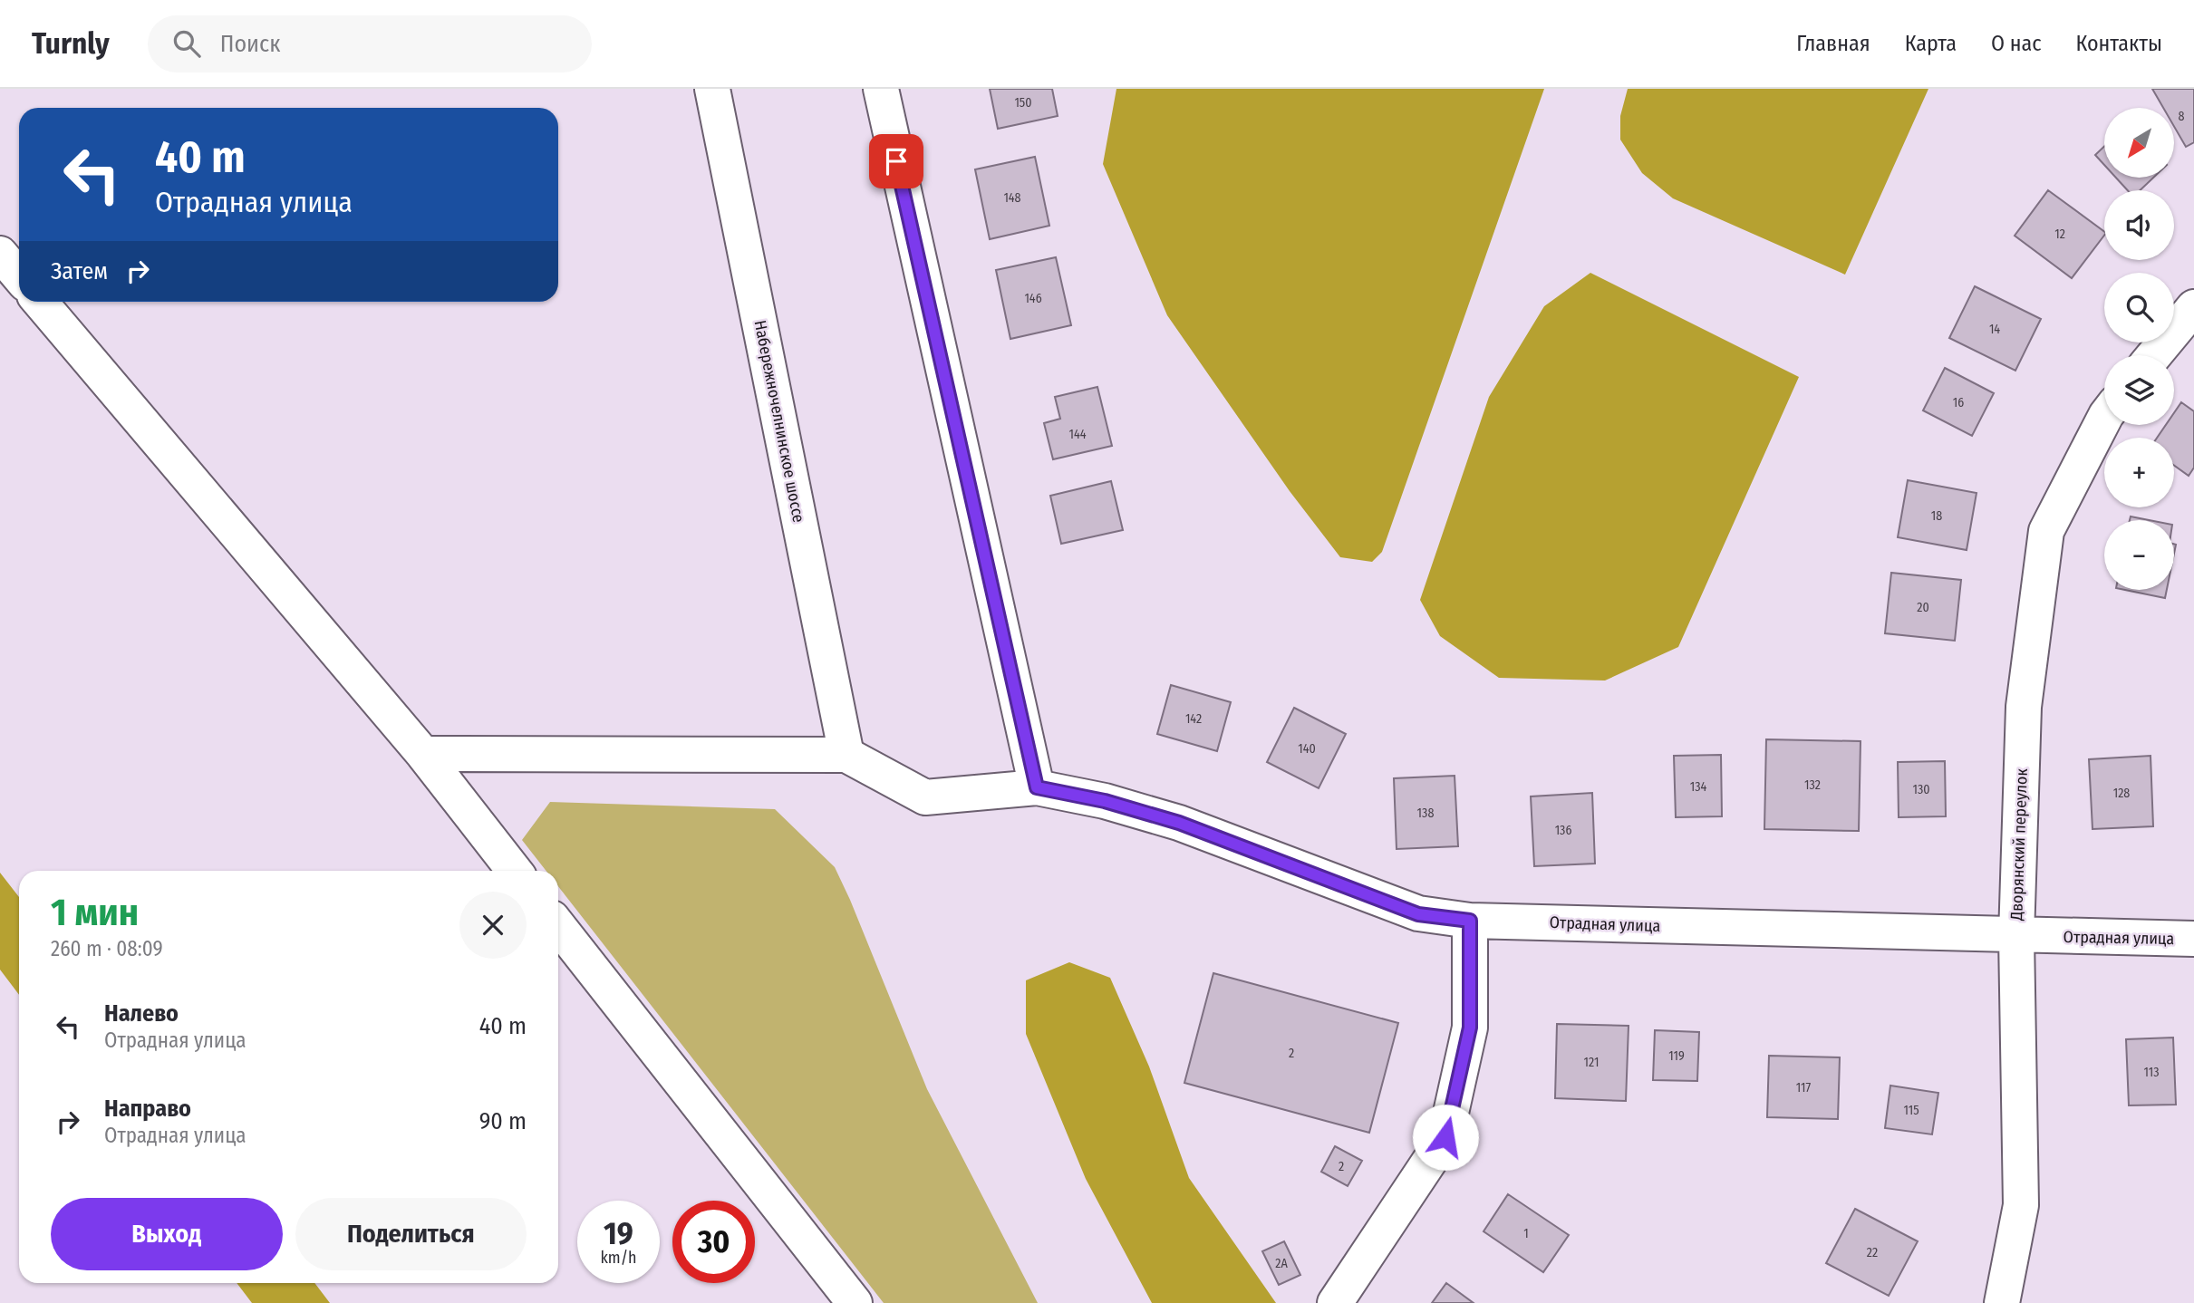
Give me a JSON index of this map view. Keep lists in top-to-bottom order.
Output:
{
  "streets": {
    "street": ["Набережночелнинское шоссе", "Дворянский переулок", "Отрадная улица"]
  },
  "crossings": [
    ["Набережночелнинское шоссе", "Отрадная улица"],
    ["Дворянский переулок", "Отрадная улица"]
  ],
  "house_numbers": [
    "150",
    "8",
    "148",
    "12",
    "146",
    "14",
    "16",
    "144",
    "18",
    "20",
    "142",
    "140",
    "132",
    "134",
    "130",
    "128",
    "138",
    "136",
    "2",
    "119",
    "121",
    "113",
    "117",
    "115",
    "2",
    "1",
    "22",
    "2А"
  ],
  "north": "bottom left",
  "page": {
    "header": "Turnly",
    "search": "Поиск",
    "nav": [
      "Главная",
      "Карта",
      "О нас",
      "Контакты"
    ],
    "map_buttons": ["+", "−"],
    "turn": ["40 m", "Отрадная улица"],
    "then": "Затем",
    "heading": ["1 мин", "260 m · 08:09"],
    "list": [
      {
        "name": "Налево",
        "note": "Отрадная улица",
        "value": "40 m"
      },
      {
        "name": "Направо",
        "note": "Отрадная улица",
        "value": "90 m"
      }
    ],
    "buttons": ["Выход", "Поделиться"],
    "speed": "19 km/h",
    "limit": "30"
  }
}
